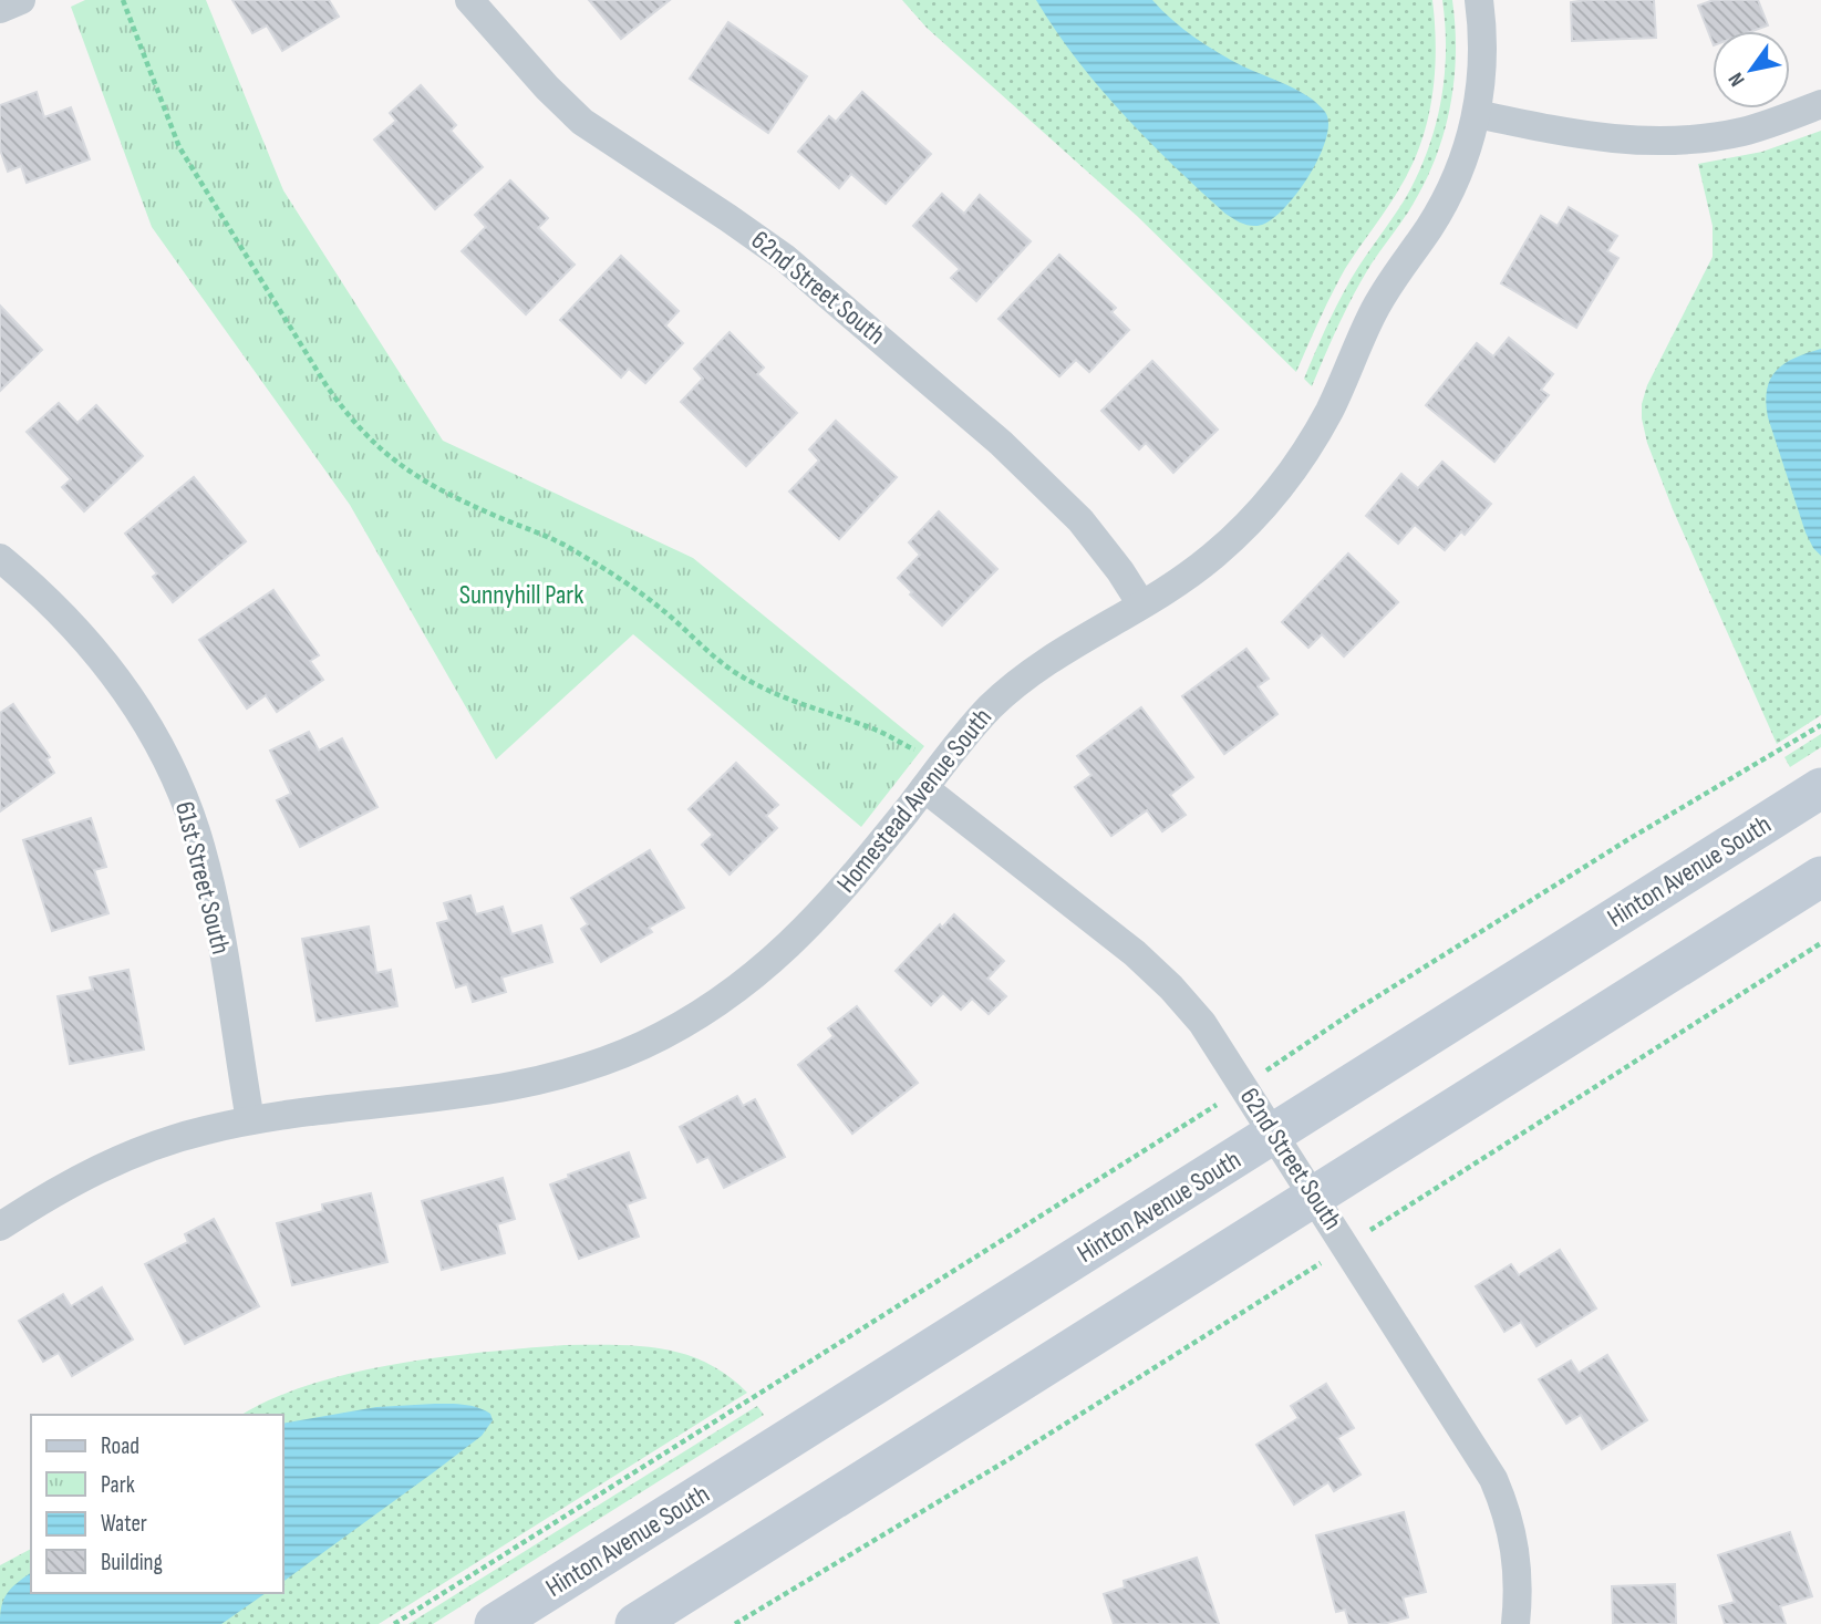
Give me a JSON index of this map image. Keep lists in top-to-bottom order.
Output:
{
  "streets": {
    "main road": ["Hinton Avenue South"],
    "street": ["62nd Street South", "Homestead Avenue South", "61st Street South"]
  },
  "crossings": [
    ["62nd Street South", "Homestead Avenue South"],
    ["62nd Street South", "Hinton Avenue South"],
    ["Homestead Avenue South", "61st Street South"]
  ],
  "parks": ["Sunnyhill Park"],
  "legend": [
    "Road",
    "Park",
    "Water",
    "Building"
  ],
  "north": "bottom left"
}
